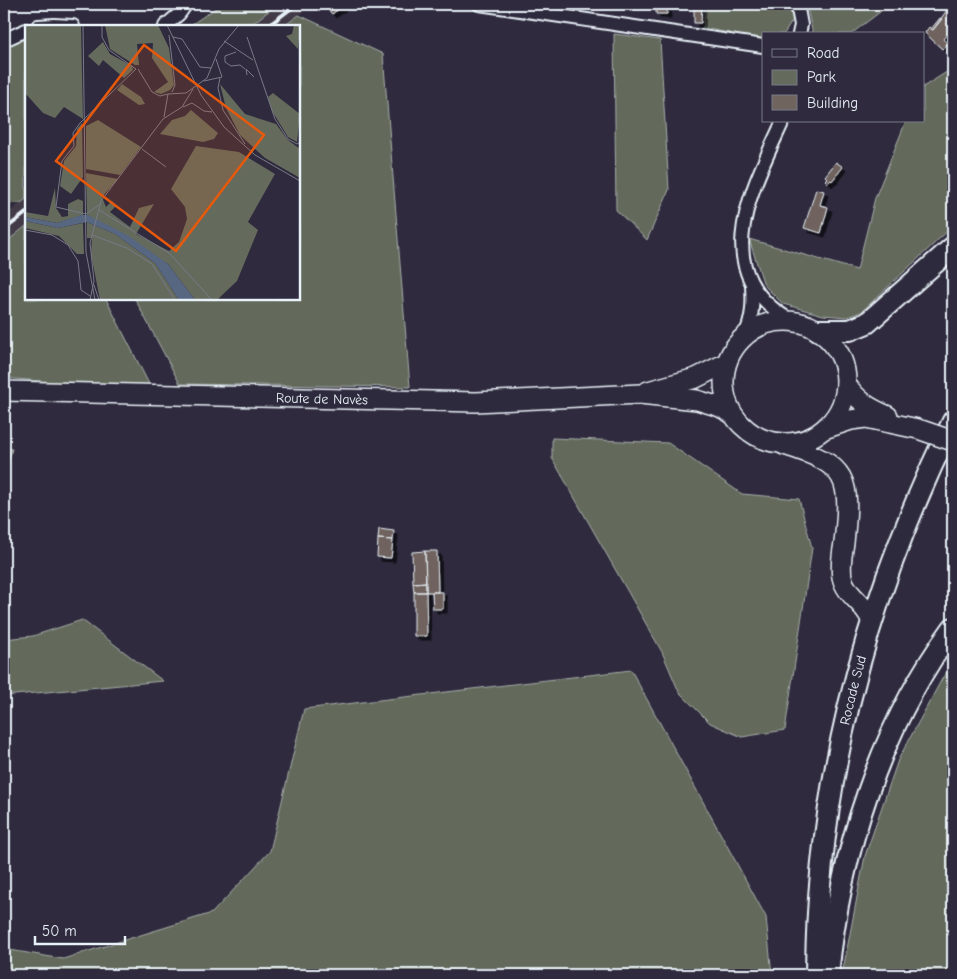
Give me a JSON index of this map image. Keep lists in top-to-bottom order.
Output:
{
  "streets": {
    "main road": ["Route de Navès", "Rocade Sud"]
  },
  "legend": ["Road", "Park", "Building"],
  "scale_bar": "50 m"
}
